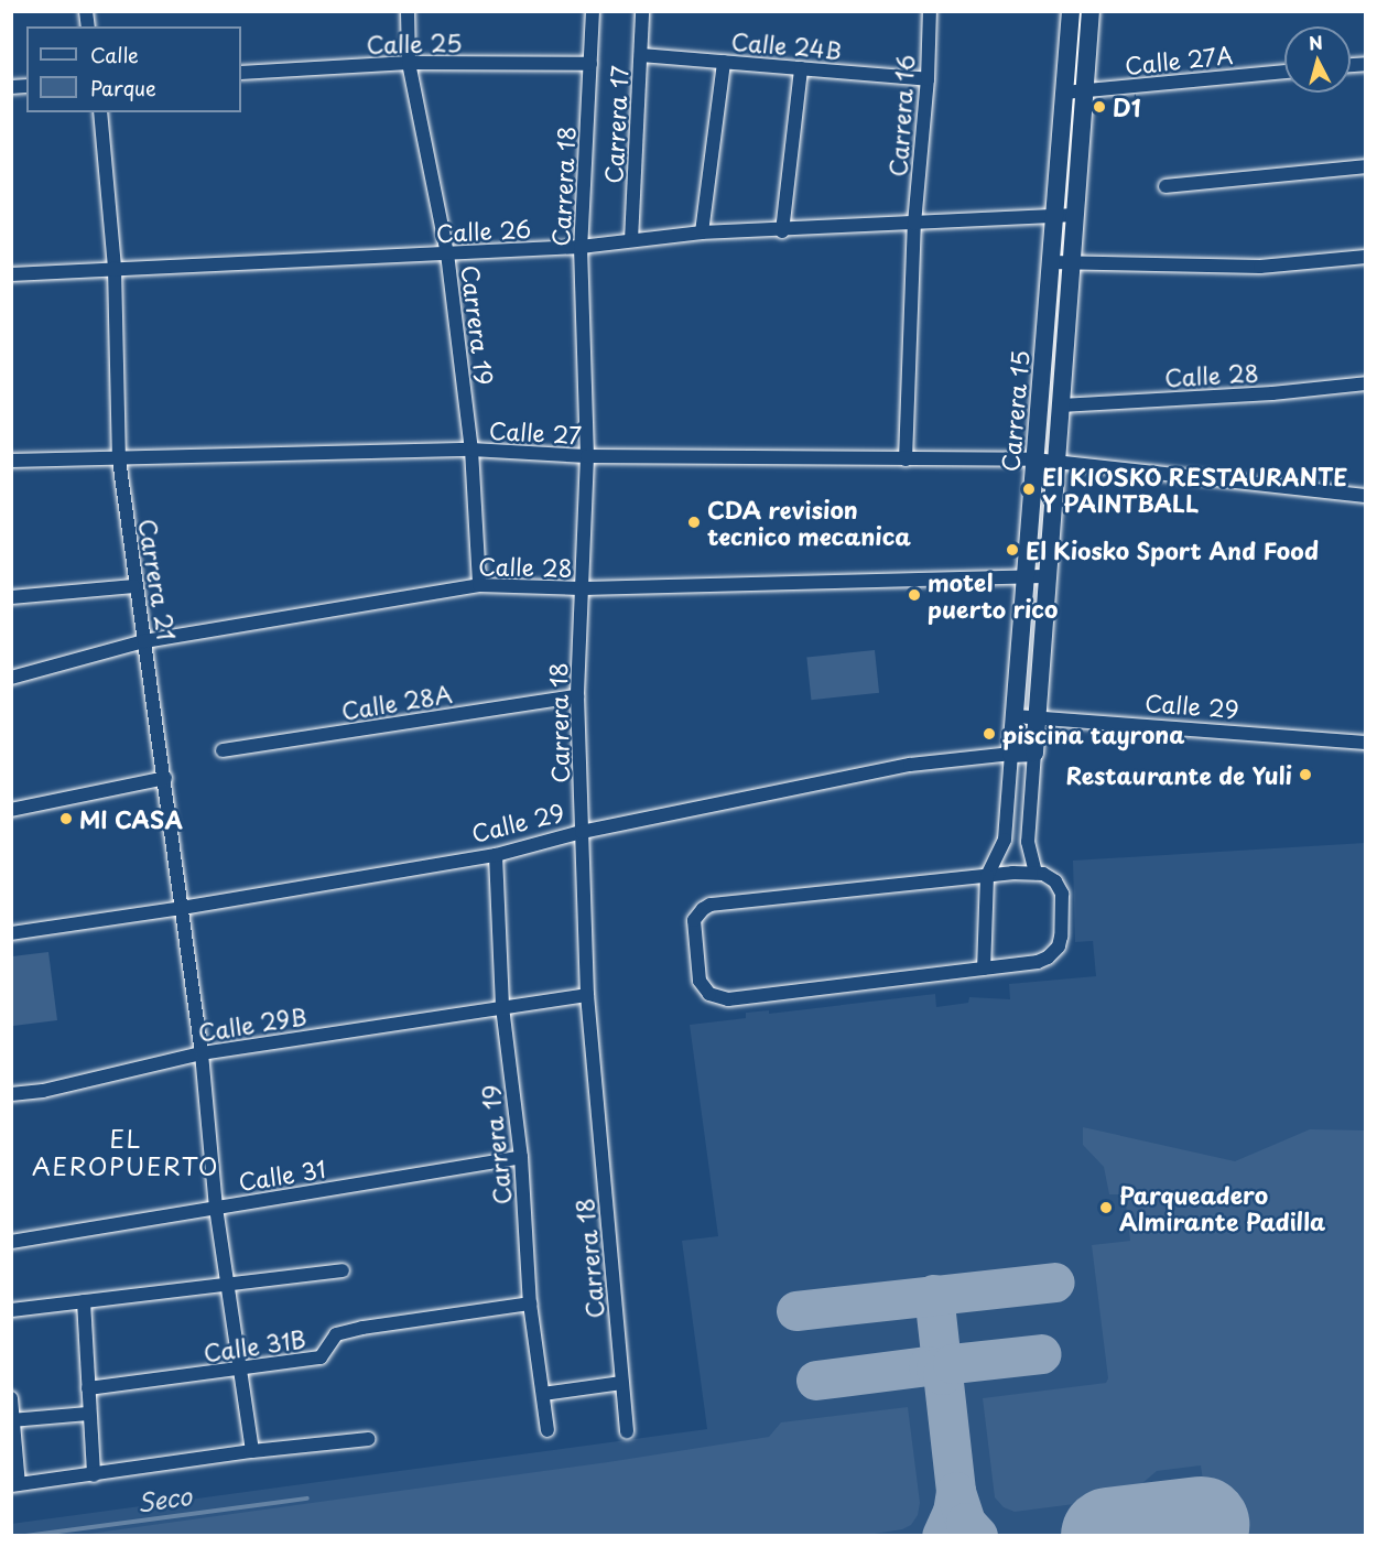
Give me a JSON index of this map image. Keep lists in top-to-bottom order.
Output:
{
  "streets": {
    "street": [
      "Calle 25",
      "Calle 24B",
      "Calle 27A",
      "Carrera 16",
      "Carrera 17",
      "Carrera 18",
      "Calle 26",
      "Carrera 19",
      "Calle 28",
      "Carrera 15",
      "Calle 27",
      "Carrera 21",
      "Calle 28A",
      "Calle 29",
      "Calle 29B",
      "Calle 31",
      "Calle 31B"
    ]
  },
  "crossings": [
    ["Calle 25", "Carrera 18"],
    ["Calle 25", "Carrera 19"],
    ["Calle 24B", "Carrera 16"],
    ["Calle 24B", "Carrera 17"],
    ["Calle 27A", "Carrera 15"],
    ["Carrera 16", "Calle 26"],
    ["Carrera 16", "Calle 27"],
    ["Carrera 17", "Calle 26"],
    ["Carrera 18", "Calle 26"],
    ["Carrera 18", "Calle 28"],
    ["Carrera 18", "Calle 27"],
    ["Carrera 18", "Calle 28A"],
    ["Carrera 18", "Calle 29"],
    ["Carrera 18", "Calle 29B"],
    ["Calle 26", "Carrera 19"],
    ["Calle 26", "Carrera 15"],
    ["Calle 26", "Carrera 21"],
    ["Carrera 19", "Calle 28"],
    ["Carrera 19", "Calle 27"],
    ["Carrera 19", "Calle 29"],
    ["Carrera 19", "Calle 29B"],
    ["Carrera 19", "Calle 31"],
    ["Carrera 19", "Calle 31B"],
    ["Calle 28", "Carrera 15"],
    ["Calle 28", "Carrera 21"],
    ["Carrera 15", "Calle 27"],
    ["Carrera 15", "Calle 29"],
    ["Calle 27", "Carrera 21"],
    ["Carrera 21", "Calle 29"],
    ["Carrera 21", "Calle 29B"],
    ["Carrera 21", "Calle 31"],
    ["Carrera 21", "Calle 31B"]
  ],
  "districts": ["EL AEROPUERTO"],
  "water": ["Seco"],
  "places": [
    "D1",
    "El KIOSKO RESTAURANTE Y PAINTBALL",
    "CDA revision tecnico mecanica",
    "El Kiosko Sport And Food",
    "motel puerto rico",
    "piscina tayrona",
    "Restaurante de Yuli",
    "MI CASA",
    "Parqueadero Almirante Padilla"
  ],
  "legend": ["Calle", "Parque"],
  "north": "top"
}
